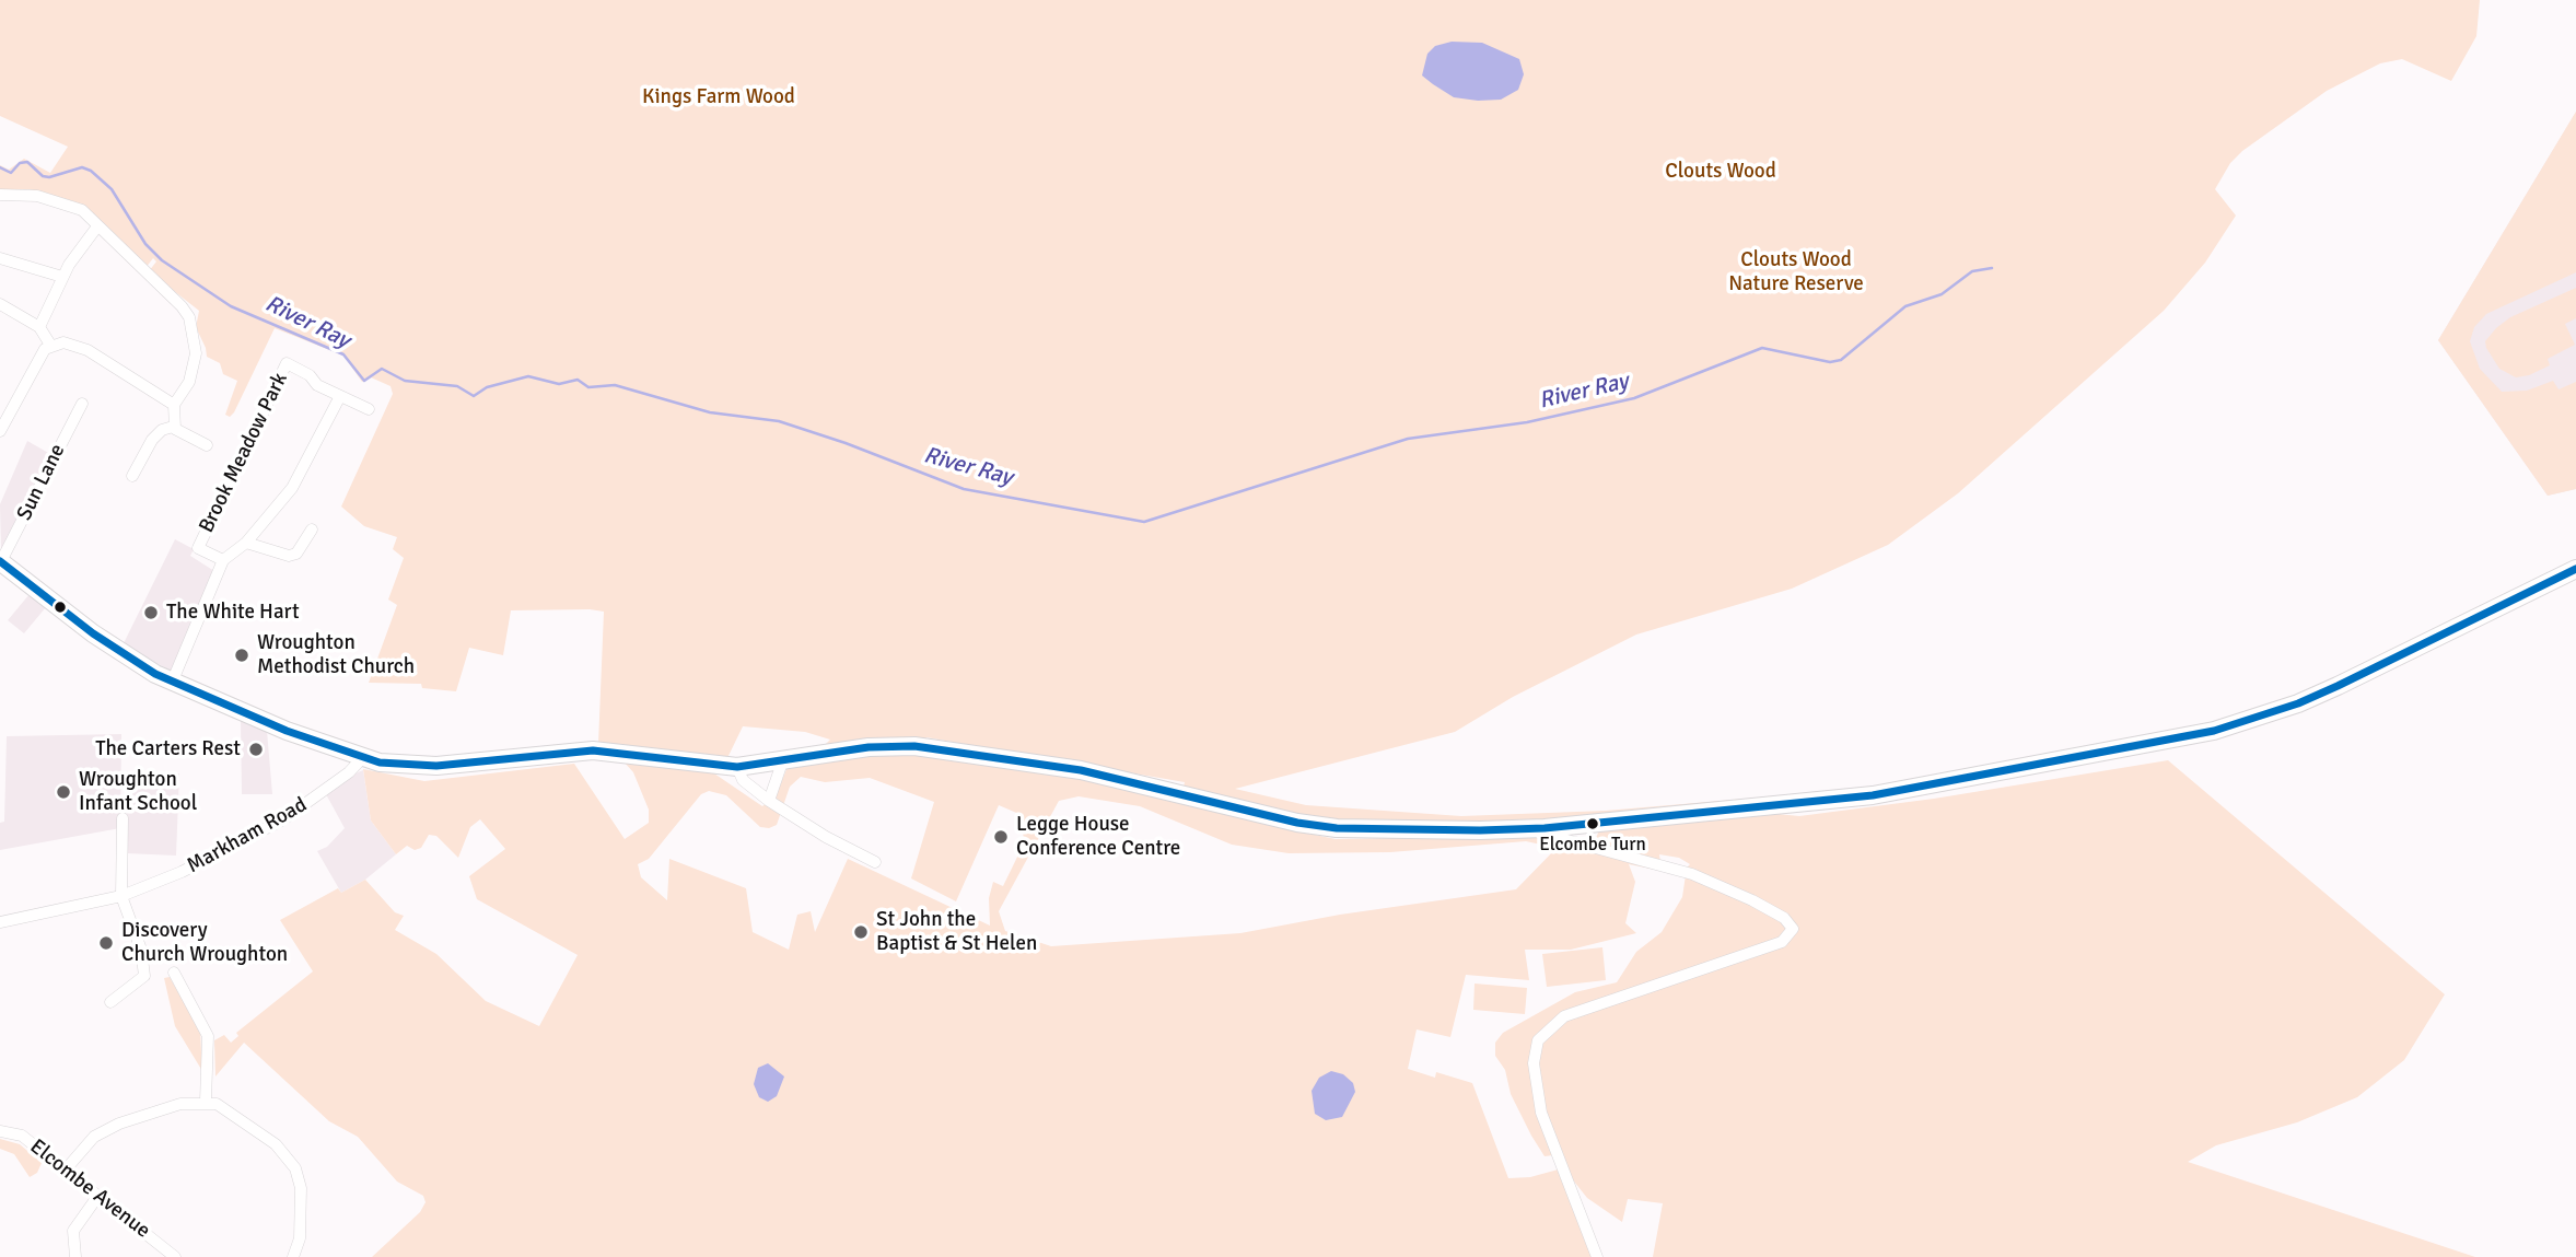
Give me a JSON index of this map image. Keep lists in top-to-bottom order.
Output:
{
  "streets": {
    "street": [
      "Brook Meadow Park",
      "Sun Lane",
      "Markham Road",
      "Elcombe Avenue"
    ]
  },
  "water": ["River Ray"],
  "parks": ["Kings Farm Wood", "Clouts Wood", "Clouts Wood Nature Reserve"],
  "places": [
    "The White Hart",
    "Wroughton Methodist Church",
    "The Carters Rest",
    "Wroughton Infant School",
    "Elcombe Turn",
    "Legge House Conference Centre",
    "St John the Baptist & St Helen",
    "Discovery Church Wroughton"
  ]
}
